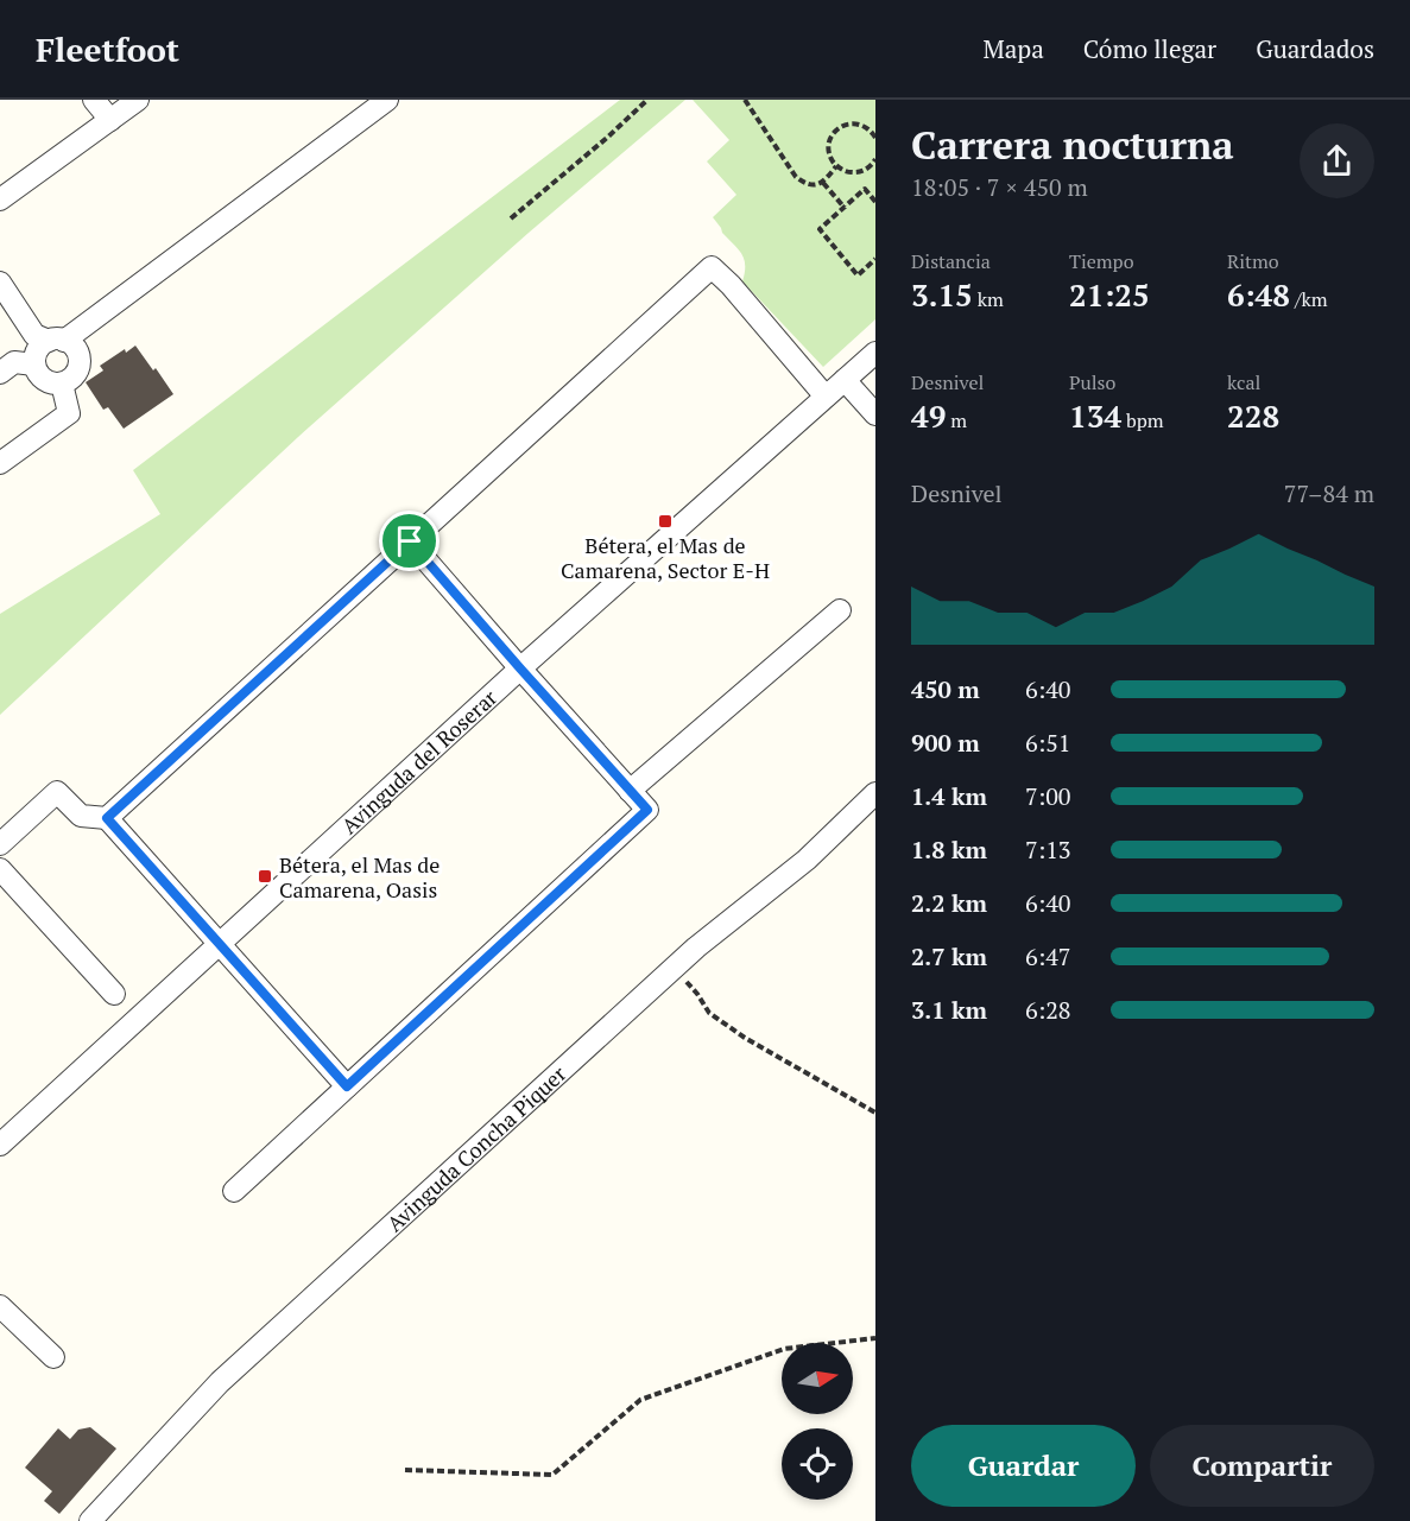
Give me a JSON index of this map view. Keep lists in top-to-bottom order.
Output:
{
  "streets": {
    "street": ["Avinguda del Roserar", "Avinguda Concha Piquer"]
  },
  "places": {
    "transit": ["Bétera, el Mas de Camarena, Sector E-H", "Bétera, el Mas de Camarena, Oasis"]
  },
  "north": "right",
  "page": {
    "header": "Fleetfoot",
    "nav": ["Mapa", "Cómo llegar", "Guardados"],
    "heading": ["Carrera nocturna", "18:05 · 7 × 450 m"],
    "stats": [
      ["Distancia", "3.15 km"],
      ["Tiempo", "21:25"],
      ["Ritmo", "6:48 /km"],
      ["Desnivel", "49 m"],
      ["Pulso", "134 bpm"],
      ["kcal", "228"]
    ],
    "chart": ["Desnivel", "77–84 m"],
    "list": [
      {
        "name": "450 m",
        "note": "6:40"
      },
      {
        "name": "900 m",
        "note": "6:51"
      },
      {
        "name": "1.4 km",
        "note": "7:00"
      },
      {
        "name": "1.8 km",
        "note": "7:13"
      },
      {
        "name": "2.2 km",
        "note": "6:40"
      },
      {
        "name": "2.7 km",
        "note": "6:47"
      },
      {
        "name": "3.1 km",
        "note": "6:28"
      }
    ],
    "buttons": ["Guardar", "Compartir"]
  }
}
